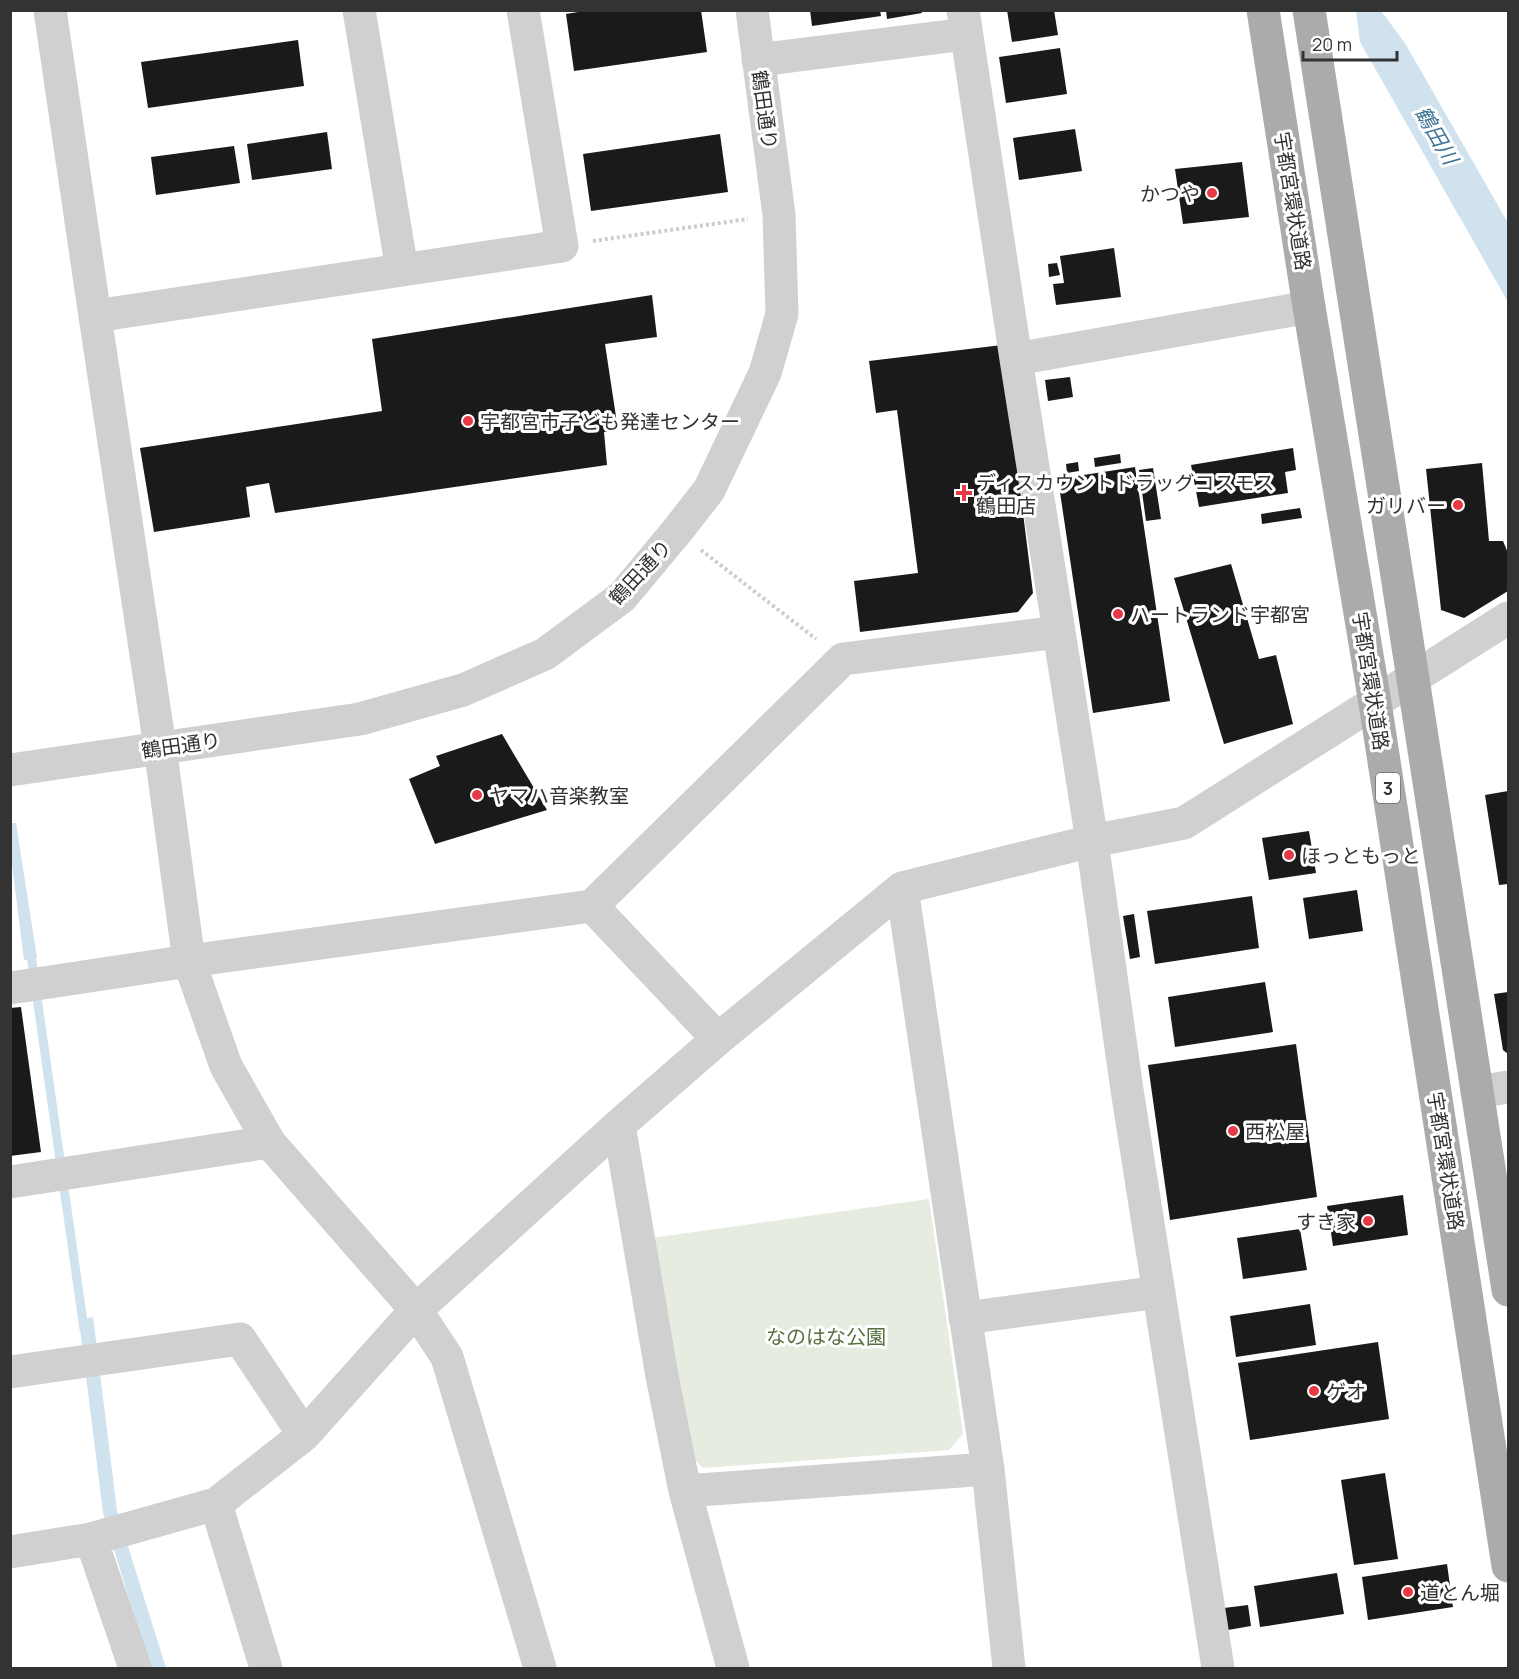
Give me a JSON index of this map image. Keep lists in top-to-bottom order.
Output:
{
  "streets": {
    "main road": ["宇都宮環状道路", "3"],
    "street": ["鶴田通り"]
  },
  "water": ["鶴田川"],
  "parks": ["なのはな公園"],
  "places": {
    "other": [
      "かつや",
      "宇都宮市子ども発達センター",
      "ガリバー",
      "ハートランド宇都宮",
      "ヤマハ音楽教室",
      "ほっともっと",
      "西松屋",
      "すき家",
      "ゲオ",
      "道とん堀"
    ],
    "health": ["ディスカウントドラッグコスモス 鶴田店"]
  },
  "scale_bar": "20 m"
}
